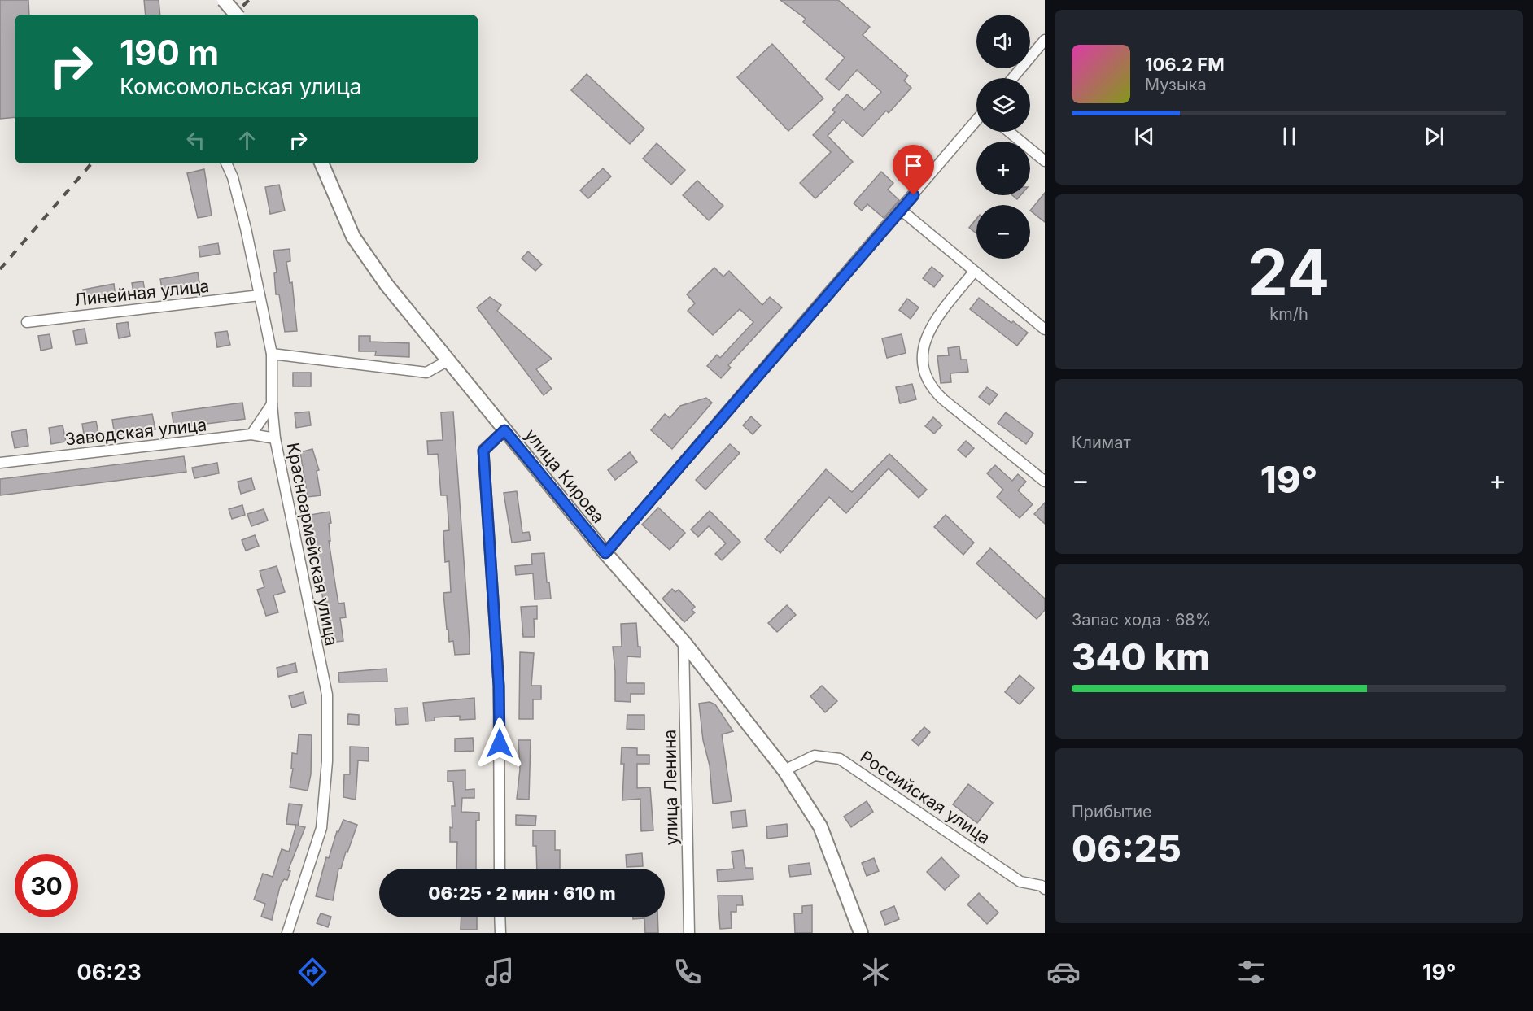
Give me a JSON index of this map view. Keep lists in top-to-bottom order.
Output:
{
  "streets": {
    "main road": ["улица Кирова"],
    "street": [
      "Линейная улица",
      "Заводская улица",
      "Красноармейская улица",
      "улица Ленина",
      "Российская улица"
    ]
  },
  "crossings": [
    ["Линейная улица", "Красноармейская улица"],
    ["Заводская улица", "Красноармейская улица"],
    ["улица Кирова", "улица Ленина"],
    ["улица Кирова", "Российская улица"]
  ],
  "page": {
    "map_buttons": ["+", "−"],
    "turn": ["190 m", "Комсомольская улица"],
    "song": ["106.2 FM", "Музыка"],
    "tile": [
      ["24", "km/h"],
      "Климат",
      ["Запас хода · 68%", "340 km"],
      ["Прибытие", "06:25"]
    ],
    "heat": ["−", "19°", "+"],
    "limit": "30",
    "trip": "06:25 · 2 мин · 610 m",
    "tabs": ["06:23", "19°"]
  }
}
